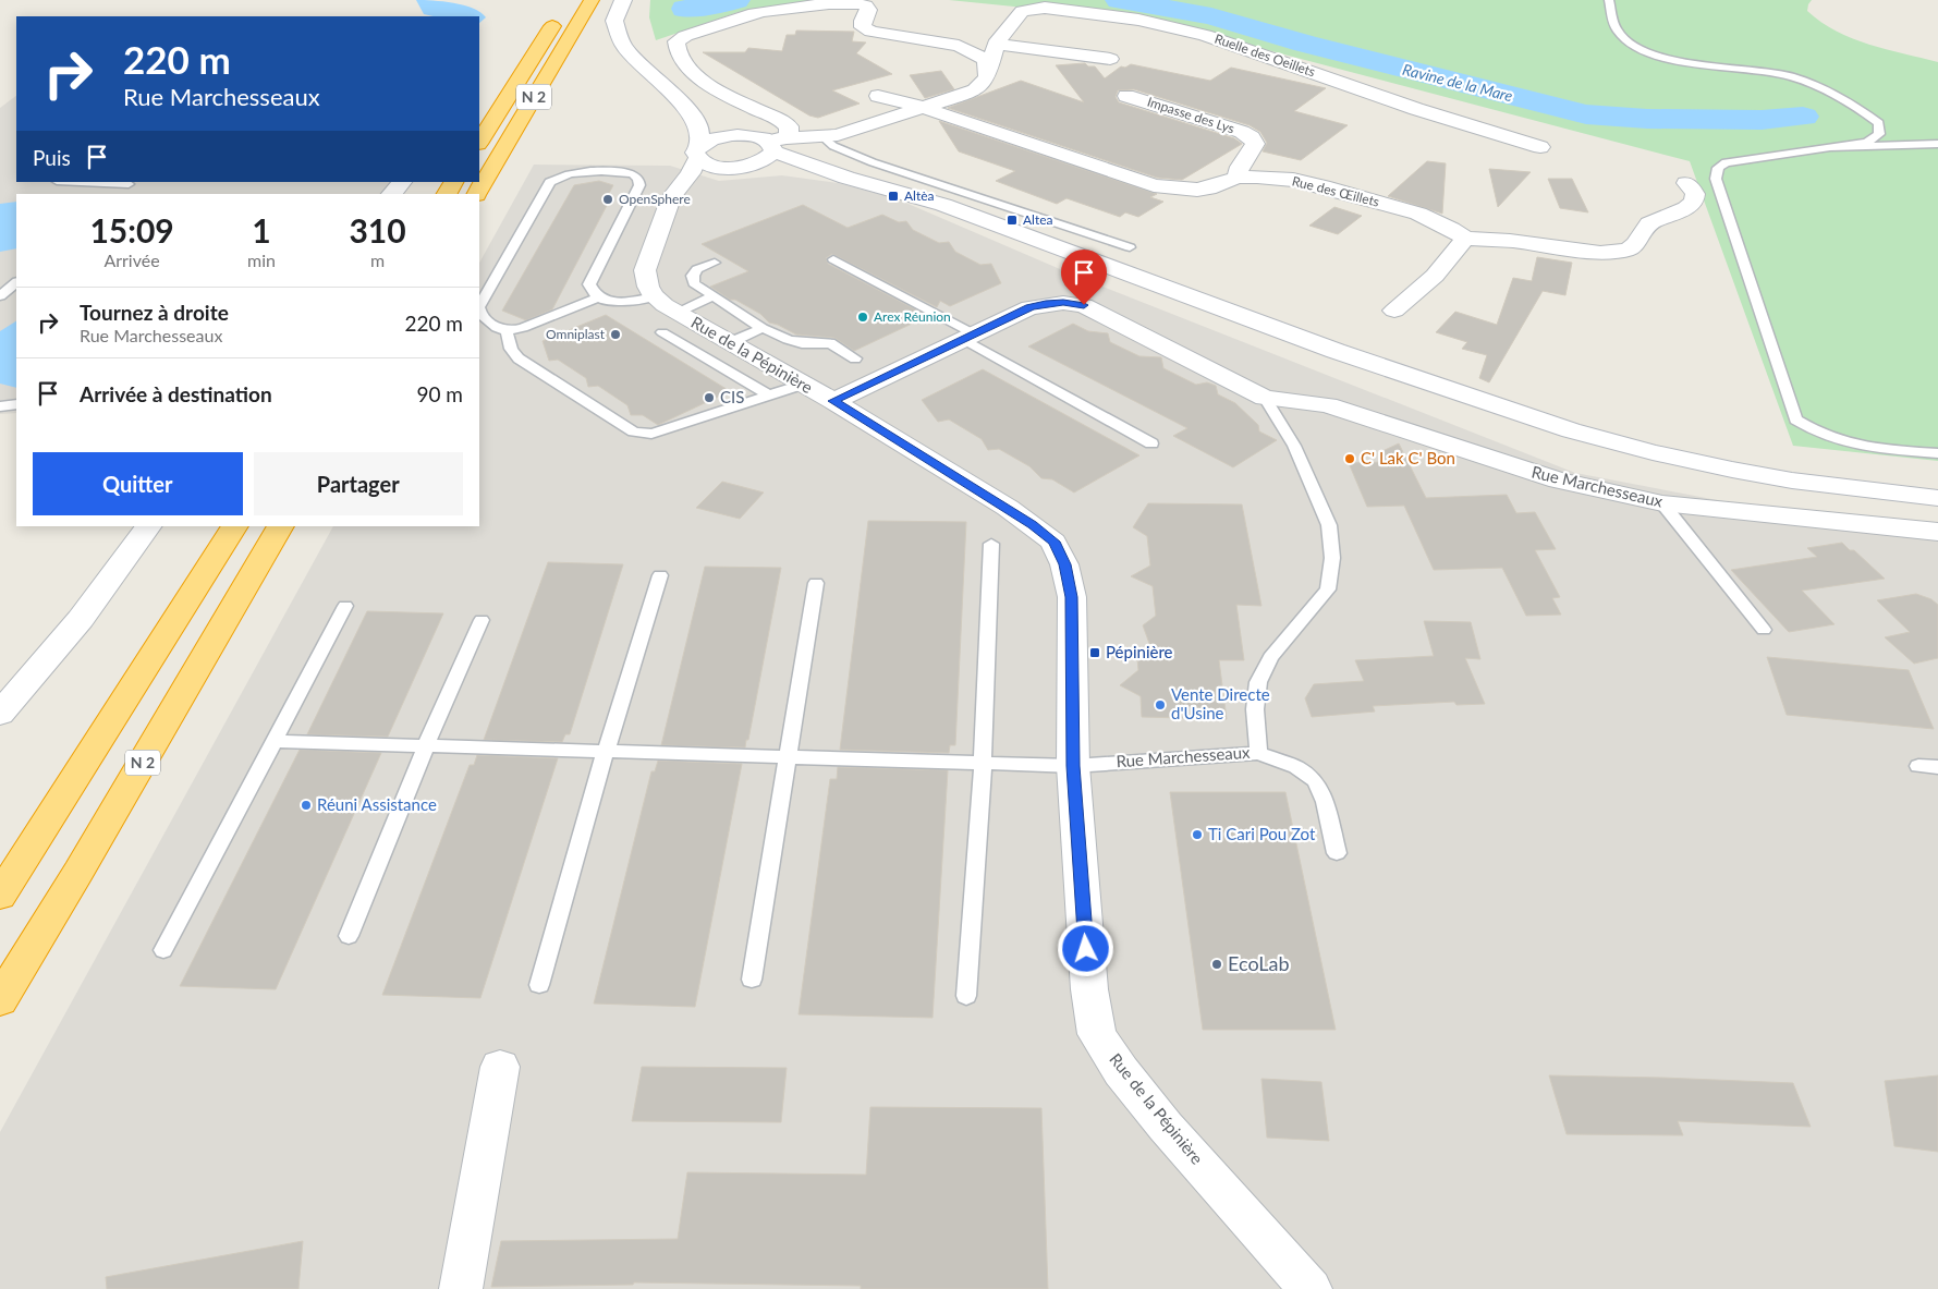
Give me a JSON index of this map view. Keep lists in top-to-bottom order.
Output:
{
  "streets": {
    "highway": ["N 2"],
    "street": [
      "Ruelle des Oeillets",
      "Impasse des Lys",
      "Rue des Œillets",
      "Rue de la Pépinière",
      "Rue Marchesseaux"
    ]
  },
  "crossings": [
    ["Ruelle des Oeillets", "Rue des Œillets"],
    ["Impasse des Lys", "Rue des Œillets"],
    ["Rue de la Pépinière", "Rue Marchesseaux"]
  ],
  "water": ["Ravine de la Mare"],
  "places": {
    "transit": ["Altèa", "Altea", "Pépinière"],
    "other": [
      "OpenSphere",
      "Arex Réunion",
      "Omniplast",
      "CIS",
      "C' Lak C' Bon",
      "Vente Directe d'Usine",
      "Réuni Assistance",
      "Ti Cari Pou Zot",
      "EcoLab"
    ]
  },
  "page": {
    "turn": ["220 m", "Rue Marchesseaux"],
    "then": "Puis",
    "eta": [
      "15:09",
      "Arrivée",
      "1",
      "min",
      "310",
      "m"
    ],
    "list": [
      {
        "name": "Tournez à droite",
        "note": "Rue Marchesseaux",
        "value": "220 m"
      },
      {
        "name": "Arrivée à destination",
        "value": "90 m"
      }
    ],
    "buttons": ["Quitter", "Partager"]
  }
}
